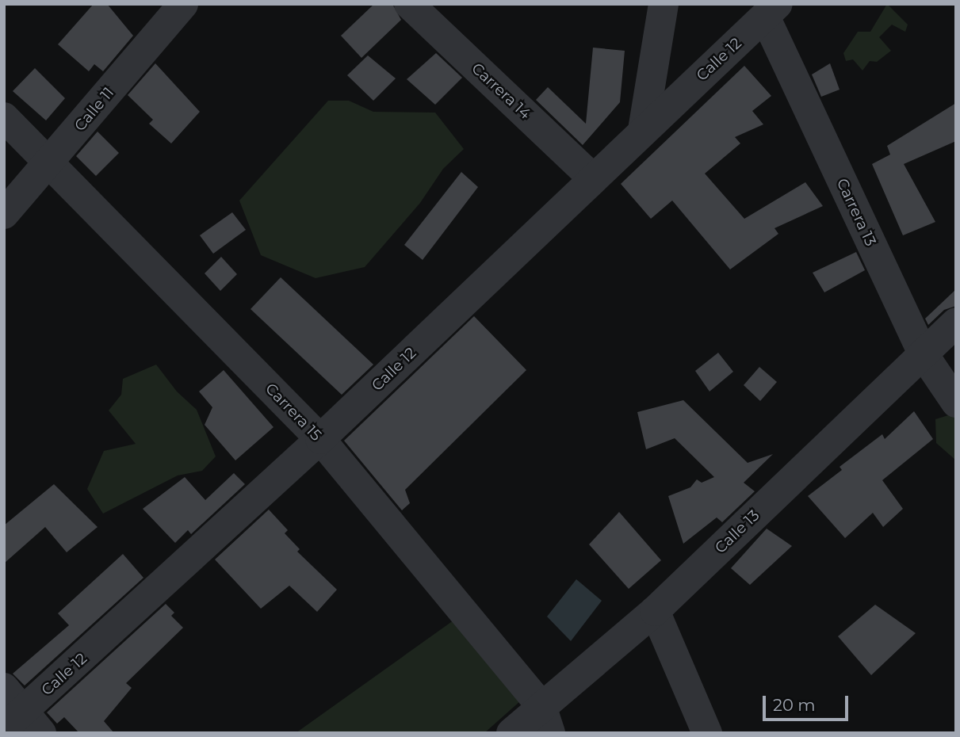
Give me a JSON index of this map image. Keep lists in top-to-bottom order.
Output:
{
  "streets": {
    "street": [
      "Calle 12",
      "Carrera 14",
      "Calle 11",
      "Carrera 13",
      "Carrera 15",
      "Calle 13"
    ]
  },
  "crossings": [
    ["Calle 12", "Carrera 14"],
    ["Calle 12", "Carrera 13"],
    ["Calle 12", "Carrera 15"],
    ["Calle 11", "Carrera 15"],
    ["Carrera 13", "Calle 13"],
    ["Carrera 15", "Calle 13"]
  ],
  "scale_bar": "20 m"
}
